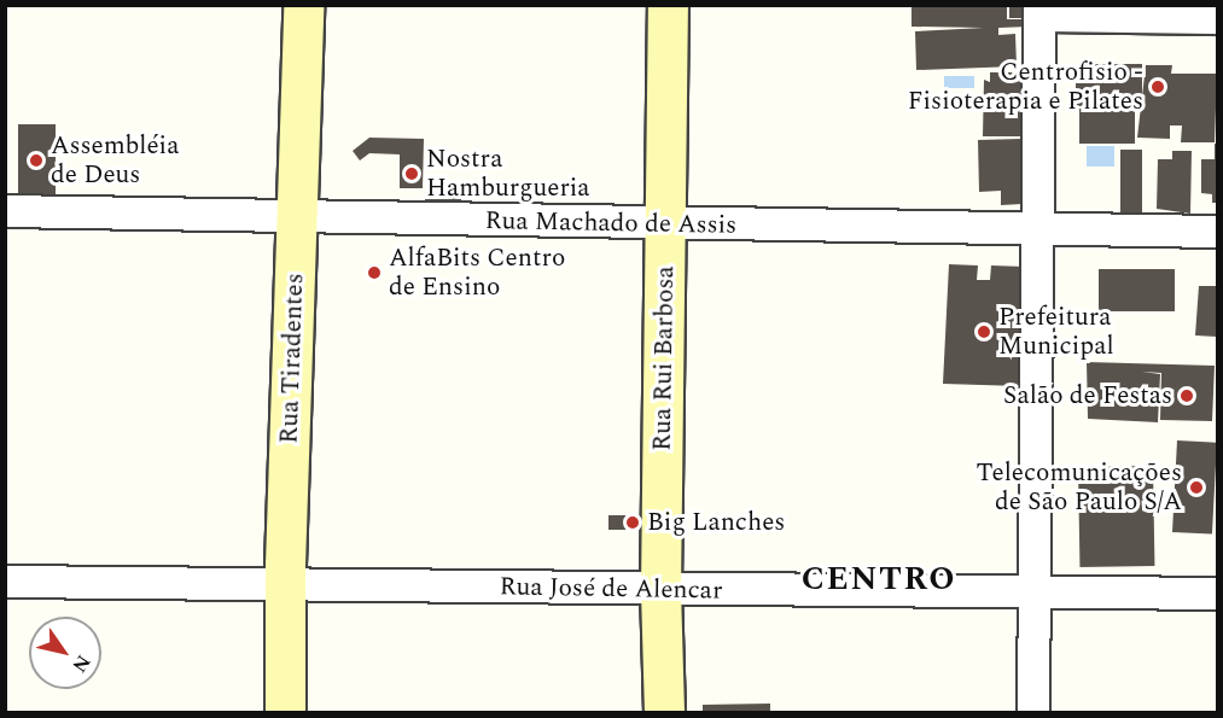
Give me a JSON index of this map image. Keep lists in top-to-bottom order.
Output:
{
  "streets": {
    "main road": ["Rua Tiradentes", "Rua Rui Barbosa"],
    "street": ["Rua Machado de Assis", "Rua José de Alencar"]
  },
  "crossings": [
    ["Rua Machado de Assis", "Rua Tiradentes"],
    ["Rua Machado de Assis", "Rua Rui Barbosa"],
    ["Rua Tiradentes", "Rua José de Alencar"],
    ["Rua Rui Barbosa", "Rua José de Alencar"]
  ],
  "districts": ["CENTRO"],
  "places": [
    "Centrofisio - Fisioterapia e Pilates",
    "Assembléia de Deus",
    "Nostra Hamburgueria",
    "AlfaBits Centro de Ensino",
    "Prefeitura Municipal",
    "Salão de Festas",
    "Telecomunicações de São Paulo S/A",
    "Big Lanches"
  ],
  "north": "bottom right"
}
